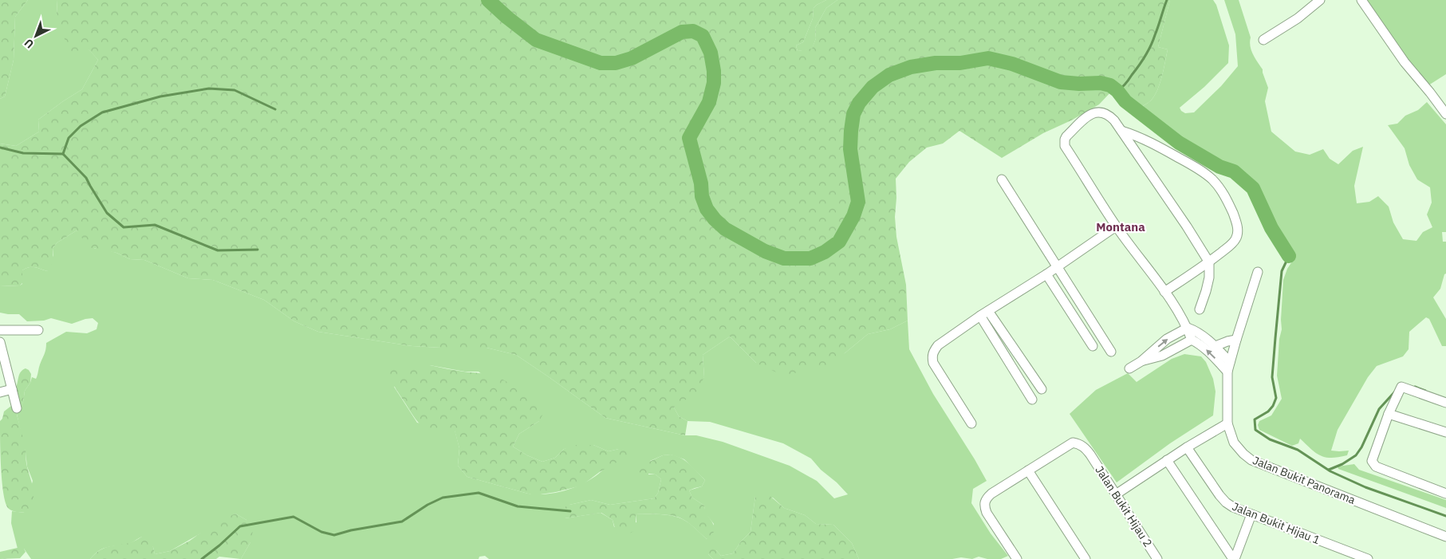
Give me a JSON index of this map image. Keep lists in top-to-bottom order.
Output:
{
  "streets": {
    "street": ["Jalan Bukit Panorama", "Jalan Bukit Hijau 2", "Jalan Bukit Hijau 1"]
  },
  "districts": ["Montana"],
  "north": "bottom left"
}
